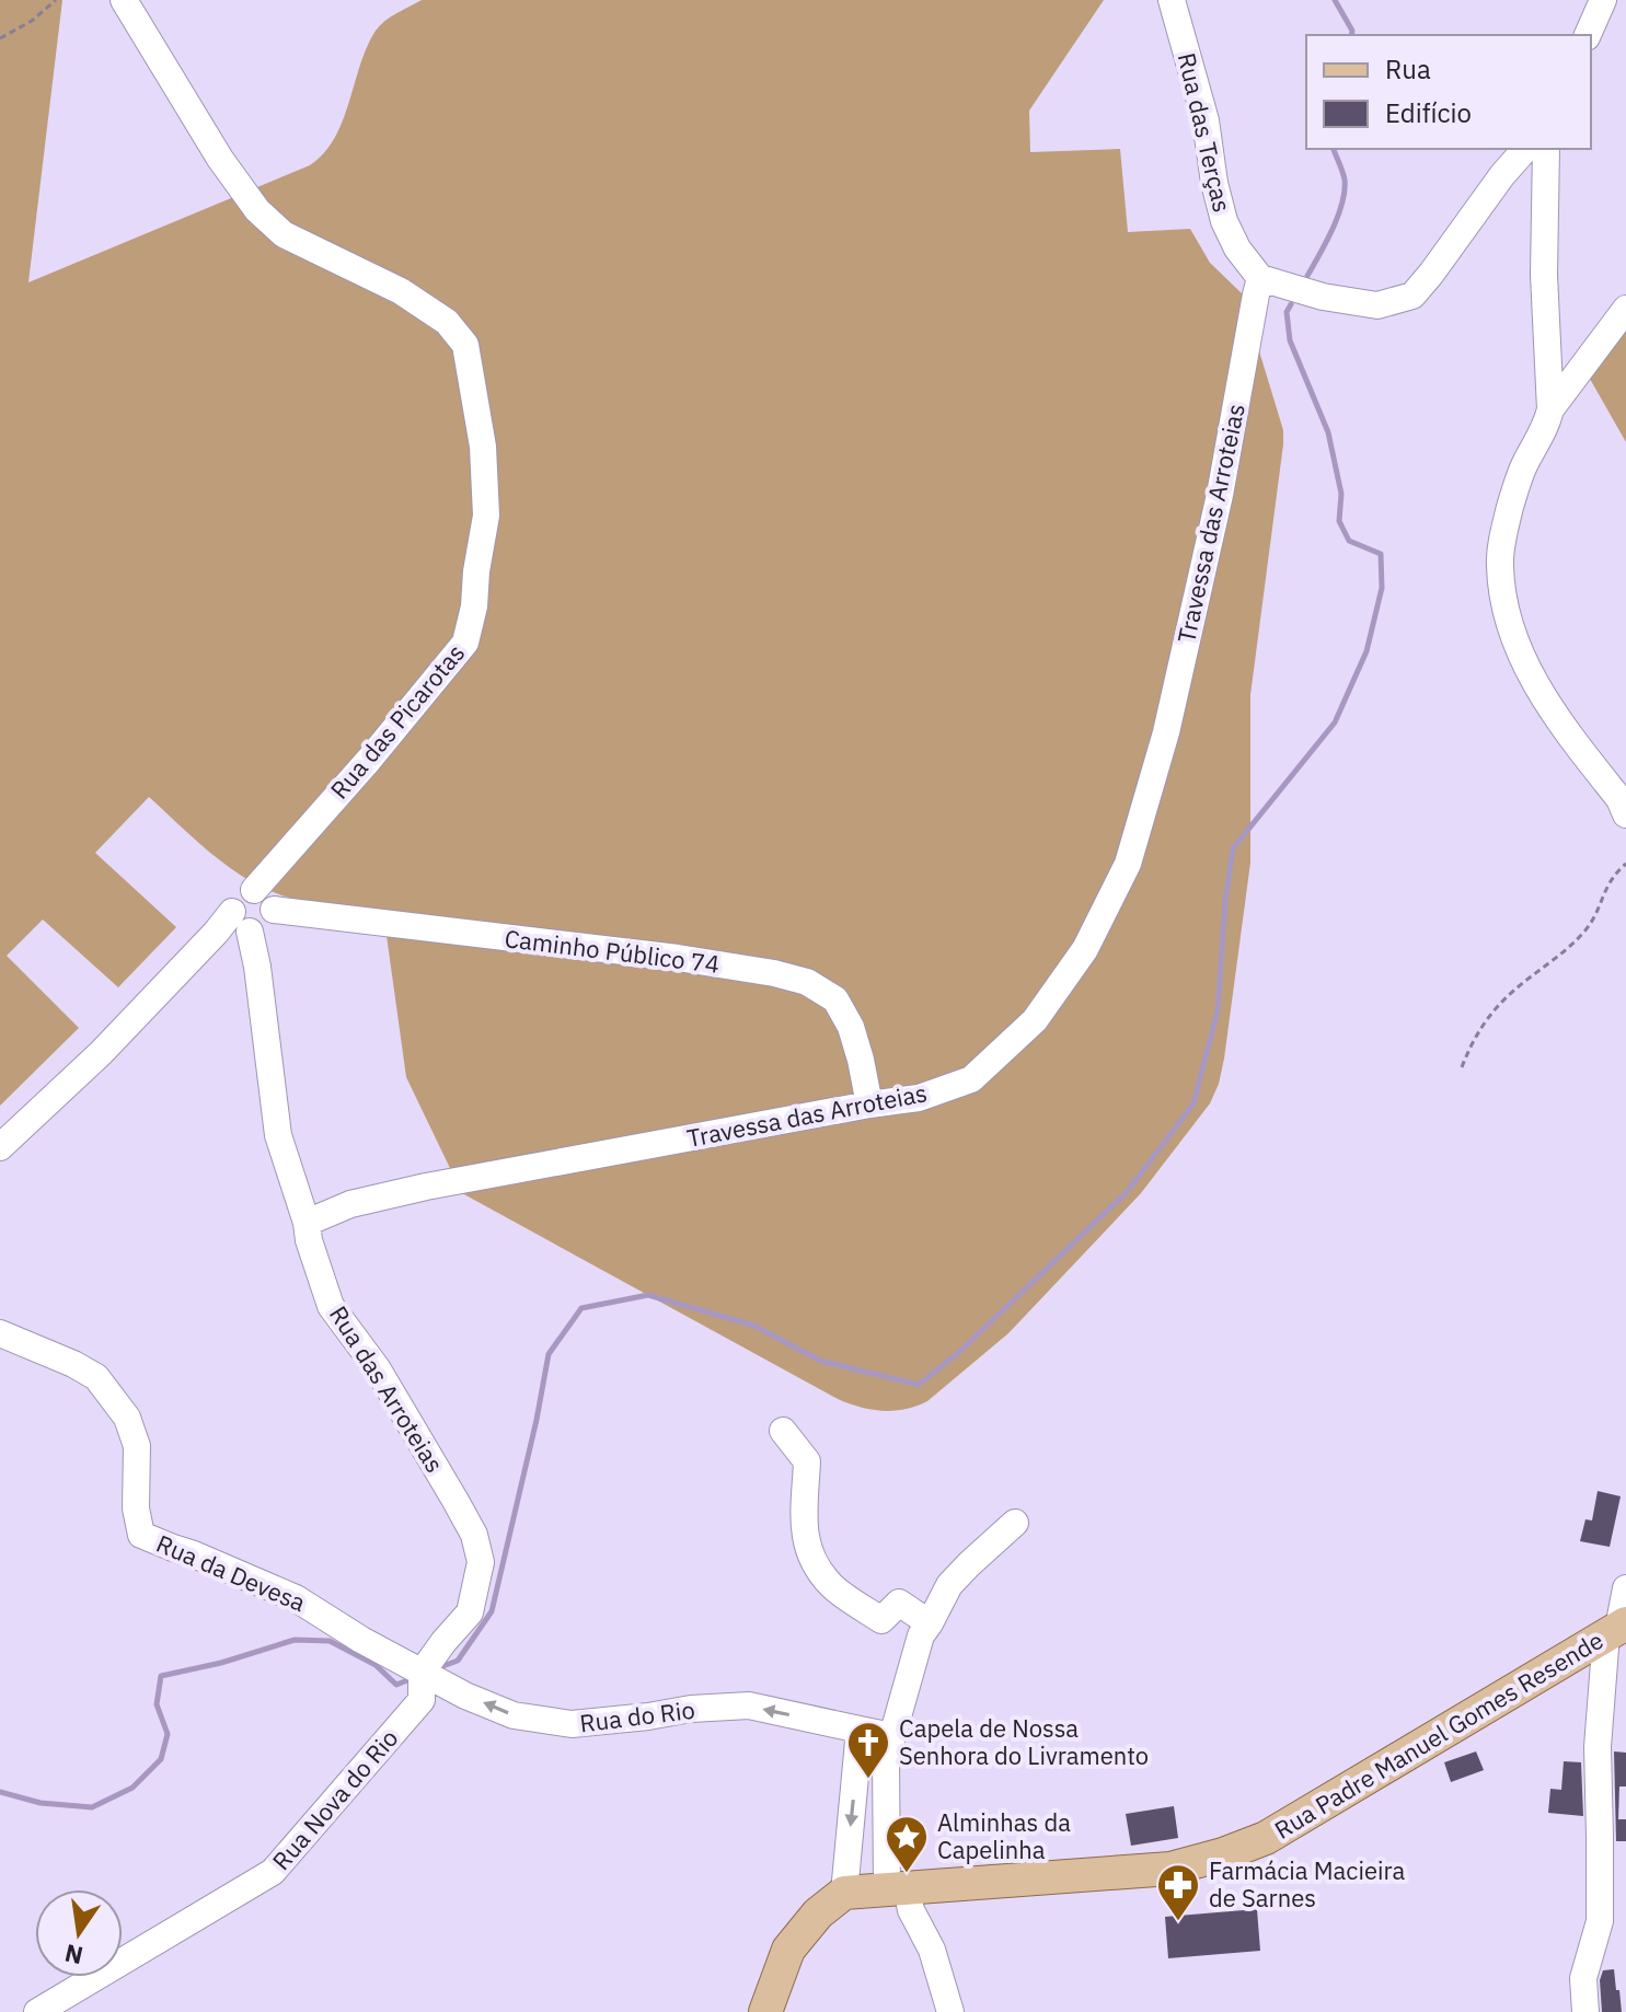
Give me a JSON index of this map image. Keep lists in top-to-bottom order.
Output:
{
  "streets": {
    "main road": ["Rua Padre Manuel Gomes Resende"],
    "street": [
      "Rua das Terças",
      "Travessa das Arroteias",
      "Rua das Picarotas",
      "Caminho Público 74",
      "Rua das Arroteias",
      "Rua da Devesa",
      "Rua do Rio",
      "Rua Nova do Rio"
    ]
  },
  "crossings": [
    ["Rua das Terças", "Travessa das Arroteias"],
    ["Travessa das Arroteias", "Caminho Público 74"],
    ["Travessa das Arroteias", "Rua das Arroteias"],
    ["Rua das Picarotas", "Caminho Público 74"],
    ["Rua das Picarotas", "Rua das Arroteias"],
    ["Caminho Público 74", "Rua das Arroteias"],
    ["Rua das Arroteias", "Rua da Devesa"],
    ["Rua das Arroteias", "Rua do Rio"],
    ["Rua das Arroteias", "Rua Nova do Rio"],
    ["Rua da Devesa", "Rua do Rio"],
    ["Rua da Devesa", "Rua Nova do Rio"],
    ["Rua do Rio", "Rua Nova do Rio"]
  ],
  "one_way": ["Rua do Rio"],
  "places": {
    "church": ["Capela de Nossa Senhora do Livramento"],
    "place": ["Alminhas da Capelinha"],
    "pharmacy": ["Farmácia Macieira de Sarnes"]
  },
  "legend": ["Rua", "Edifício"],
  "north": "bottom"
}
